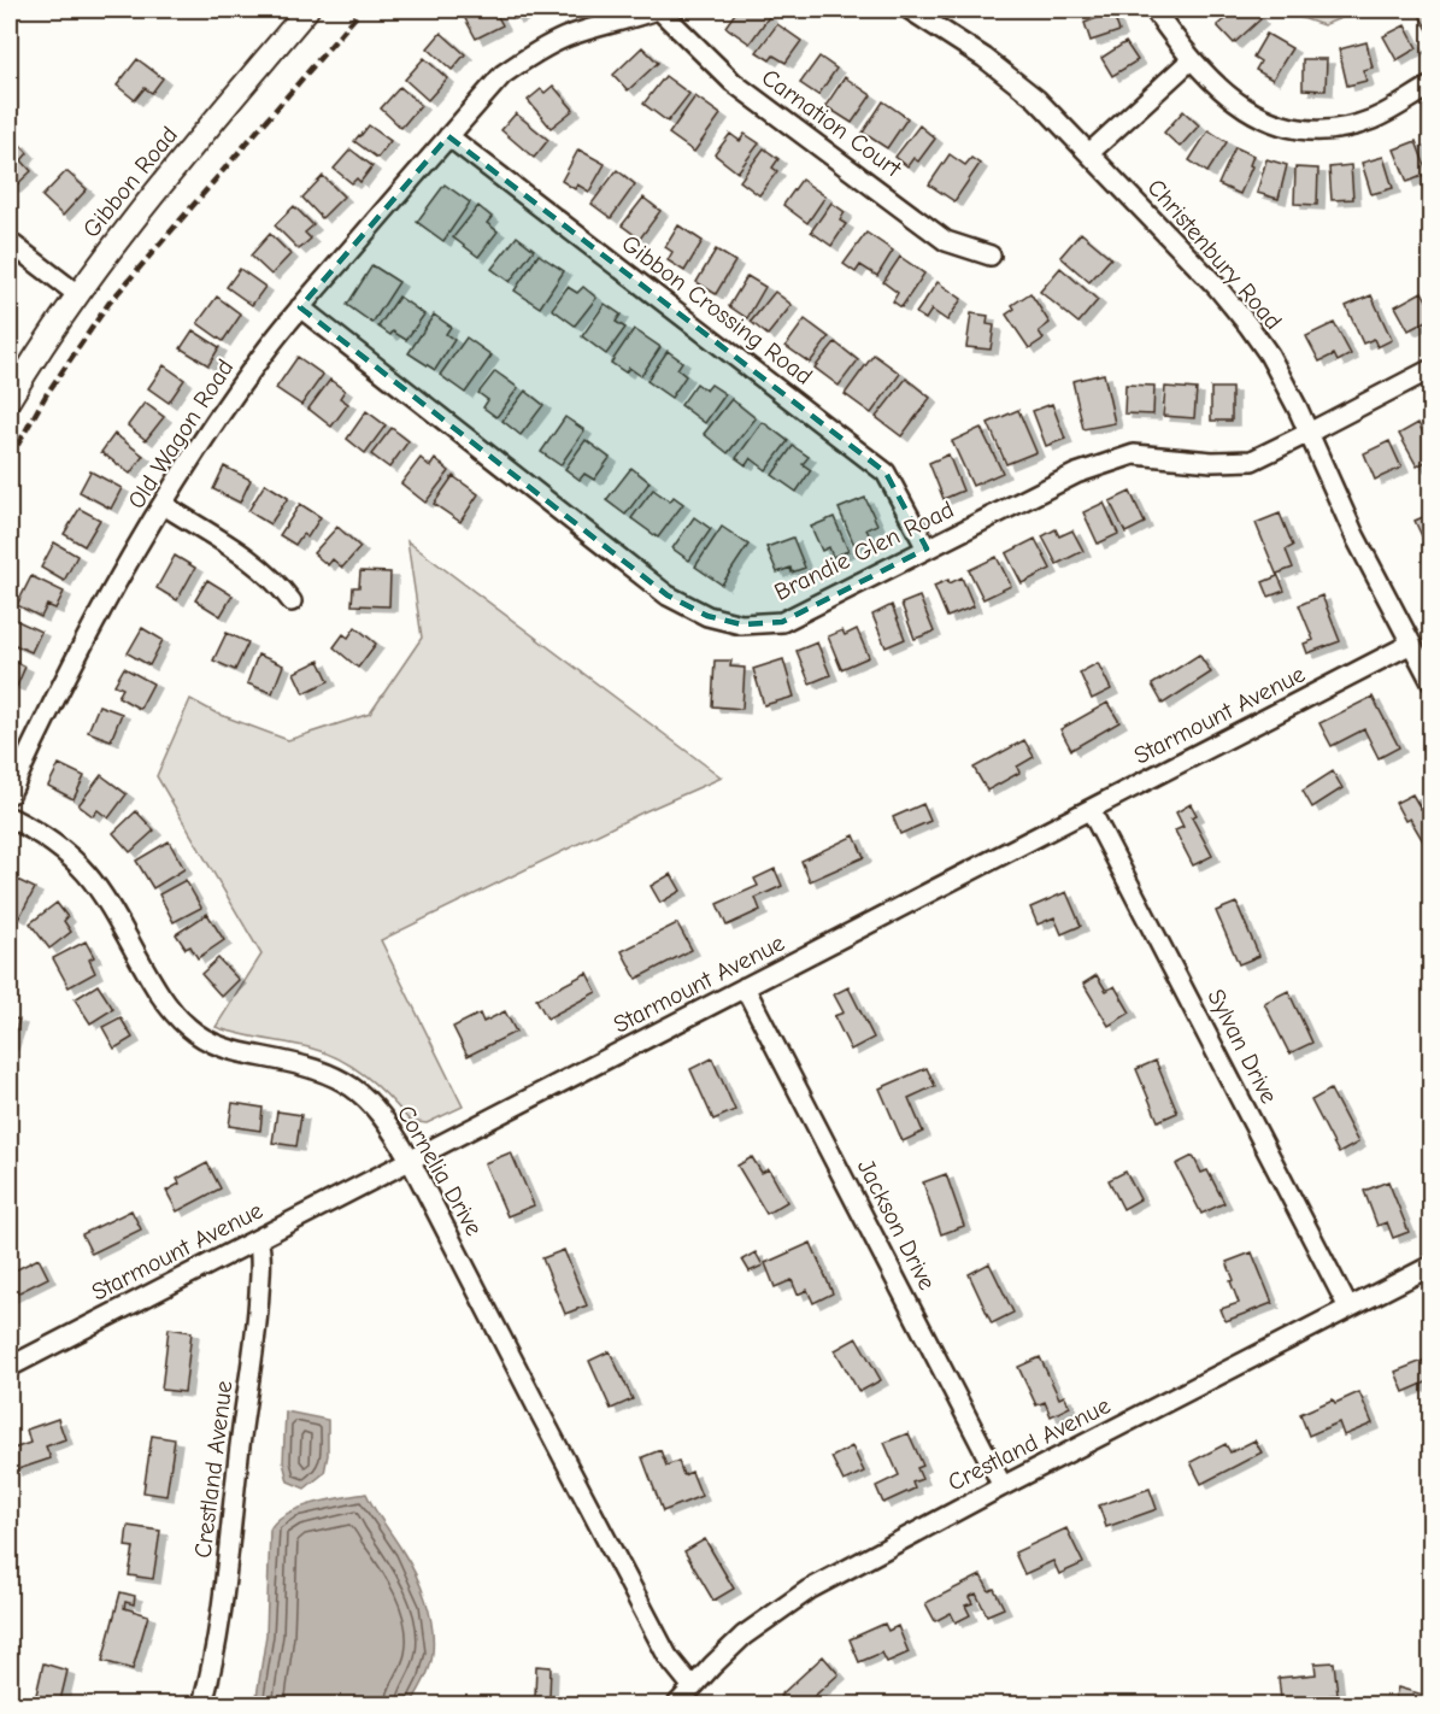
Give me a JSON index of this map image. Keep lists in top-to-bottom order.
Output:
{
  "streets": {
    "main road": ["Gibbon Road"],
    "street": [
      "Carnation Court",
      "Christenbury Road",
      "Gibbon Crossing Road",
      "Old Wagon Road",
      "Brandie Glen Road",
      "Starmount Avenue",
      "Sylvan Drive",
      "Cornelia Drive",
      "Jackson Drive",
      "Crestland Avenue"
    ]
  },
  "crossings": [
    ["Carnation Court", "Old Wagon Road"],
    ["Christenbury Road", "Brandie Glen Road"],
    ["Christenbury Road", "Starmount Avenue"],
    ["Gibbon Crossing Road", "Old Wagon Road"],
    ["Gibbon Crossing Road", "Brandie Glen Road"],
    ["Old Wagon Road", "Brandie Glen Road"],
    ["Starmount Avenue", "Sylvan Drive"],
    ["Starmount Avenue", "Cornelia Drive"],
    ["Starmount Avenue", "Jackson Drive"],
    ["Starmount Avenue", "Crestland Avenue"],
    ["Sylvan Drive", "Crestland Avenue"],
    ["Cornelia Drive", "Crestland Avenue"],
    ["Jackson Drive", "Crestland Avenue"]
  ]
}
